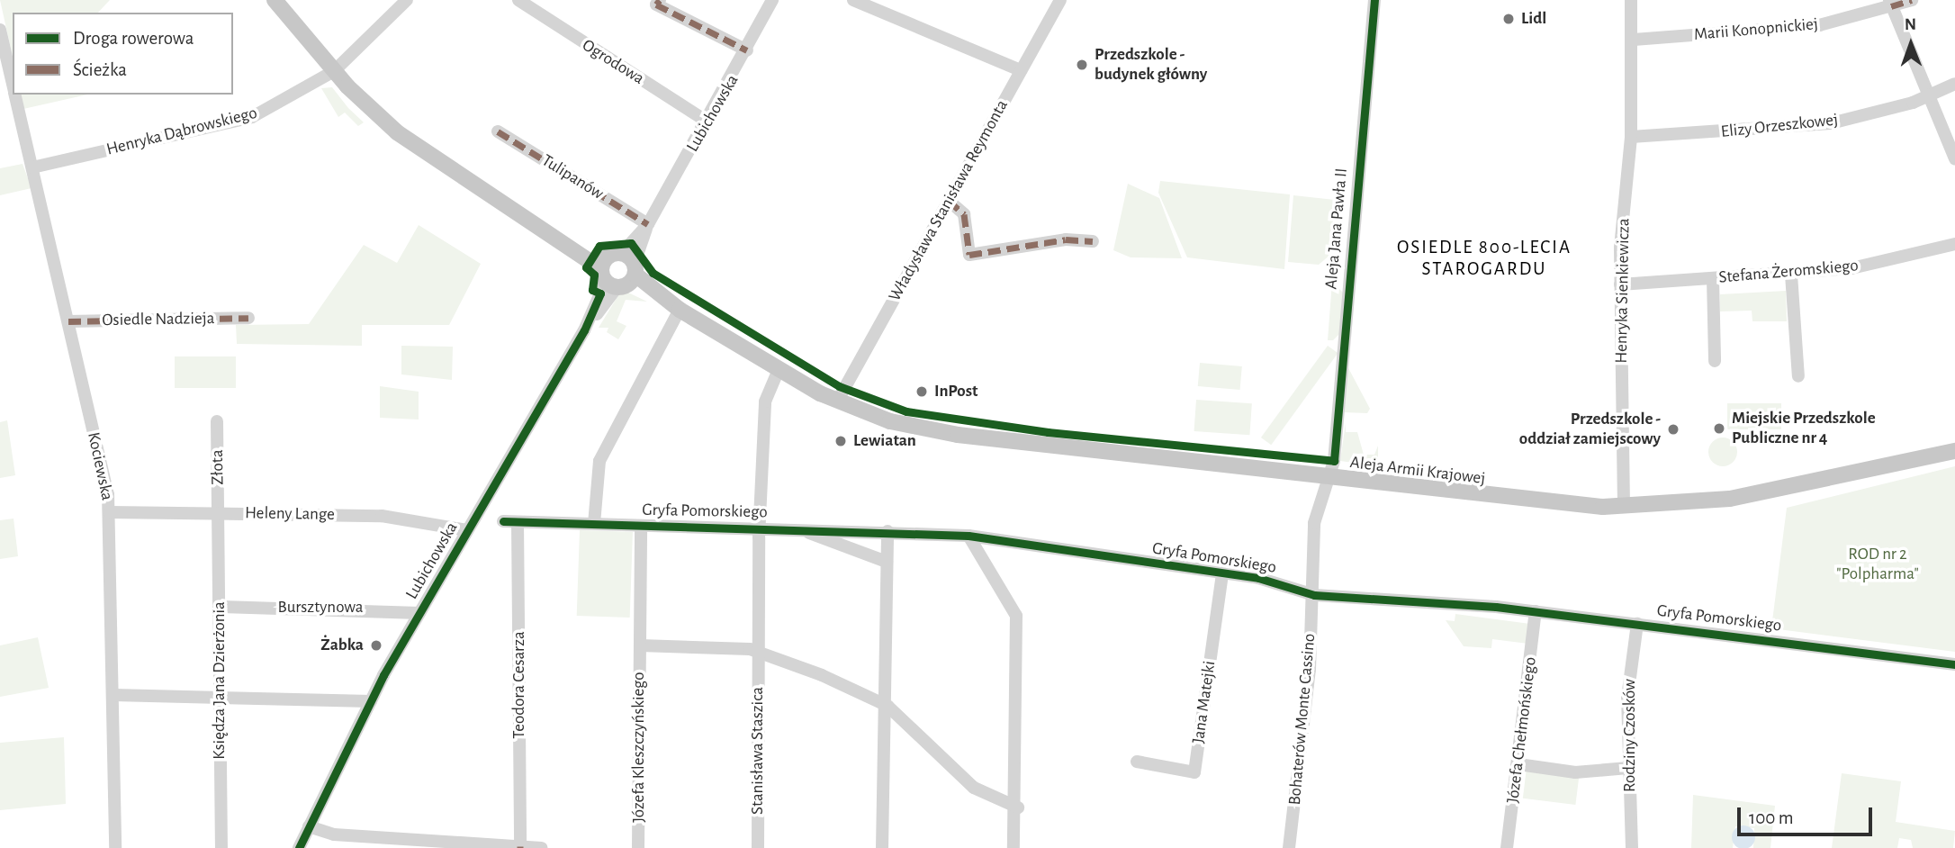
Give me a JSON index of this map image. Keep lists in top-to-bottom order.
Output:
{
  "streets": {
    "main road": ["Aleja Armii Krajowej"],
    "street": [
      "Marii Konopnickiej",
      "Ogrodowa",
      "Lubichowska",
      "Elizy Orzeszkowej",
      "Henryka Dąbrowskiego",
      "Tulipanów",
      "Władysława Stanisława Reymonta",
      "Aleja Jana Pawła II",
      "Stefana Żeromskiego",
      "Henryka Sienkiewicza",
      "Osiedle Nadzieja",
      "Kociewska",
      "Złota",
      "Gryfa Pomorskiego",
      "Heleny Lange",
      "Bursztynowa",
      "Księdza Jana Dzierżonia",
      "Teodora Cesarza",
      "Jana Matejki",
      "Bohaterów Monte Cassino",
      "Józefa Chełmońskiego",
      "Rodziny Czosków",
      "Józefa Kleszczyńskiego",
      "Stanisława Staszica"
    ]
  },
  "crossings": [
    ["Marii Konopnickiej", "Henryka Sienkiewicza"],
    ["Ogrodowa", "Lubichowska"],
    ["Lubichowska", "Tulipanów"],
    ["Lubichowska", "Aleja Armii Krajowej"],
    ["Lubichowska", "Heleny Lange"],
    ["Lubichowska", "Bursztynowa"],
    ["Elizy Orzeszkowej", "Henryka Sienkiewicza"],
    ["Henryka Dąbrowskiego", "Kociewska"],
    ["Henryka Dąbrowskiego", "Aleja Armii Krajowej"],
    ["Władysława Stanisława Reymonta", "Aleja Armii Krajowej"],
    ["Aleja Jana Pawła II", "Aleja Armii Krajowej"],
    ["Aleja Jana Pawła II", "Bohaterów Monte Cassino"],
    ["Stefana Żeromskiego", "Henryka Sienkiewicza"],
    ["Henryka Sienkiewicza", "Aleja Armii Krajowej"],
    ["Osiedle Nadzieja", "Kociewska"],
    ["Kociewska", "Heleny Lange"],
    ["Złota", "Heleny Lange"],
    ["Złota", "Księdza Jana Dzierżonia"],
    ["Aleja Armii Krajowej", "Bohaterów Monte Cassino"],
    ["Aleja Armii Krajowej", "Stanisława Staszica"],
    ["Gryfa Pomorskiego", "Teodora Cesarza"],
    ["Gryfa Pomorskiego", "Jana Matejki"],
    ["Gryfa Pomorskiego", "Bohaterów Monte Cassino"],
    ["Gryfa Pomorskiego", "Józefa Chełmońskiego"],
    ["Gryfa Pomorskiego", "Rodziny Czosków"],
    ["Gryfa Pomorskiego", "Józefa Kleszczyńskiego"],
    ["Gryfa Pomorskiego", "Stanisława Staszica"],
    ["Heleny Lange", "Księdza Jana Dzierżonia"],
    ["Bursztynowa", "Księdza Jana Dzierżonia"]
  ],
  "districts": ["OSIEDLE 800-LECIA STAROGARDU"],
  "parks": ["ROD nr 2 \"Polpharma\""],
  "places": [
    "Lidl",
    "Przedszkole - budynek główny",
    "InPost",
    "Miejskie Przedszkole Publiczne nr 4",
    "Przedszkole - oddział zamiejscowy",
    "Lewiatan",
    "Żabka"
  ],
  "legend": ["Droga rowerowa", "Ścieżka"],
  "scale_bar": "100 m",
  "north": "top"
}
